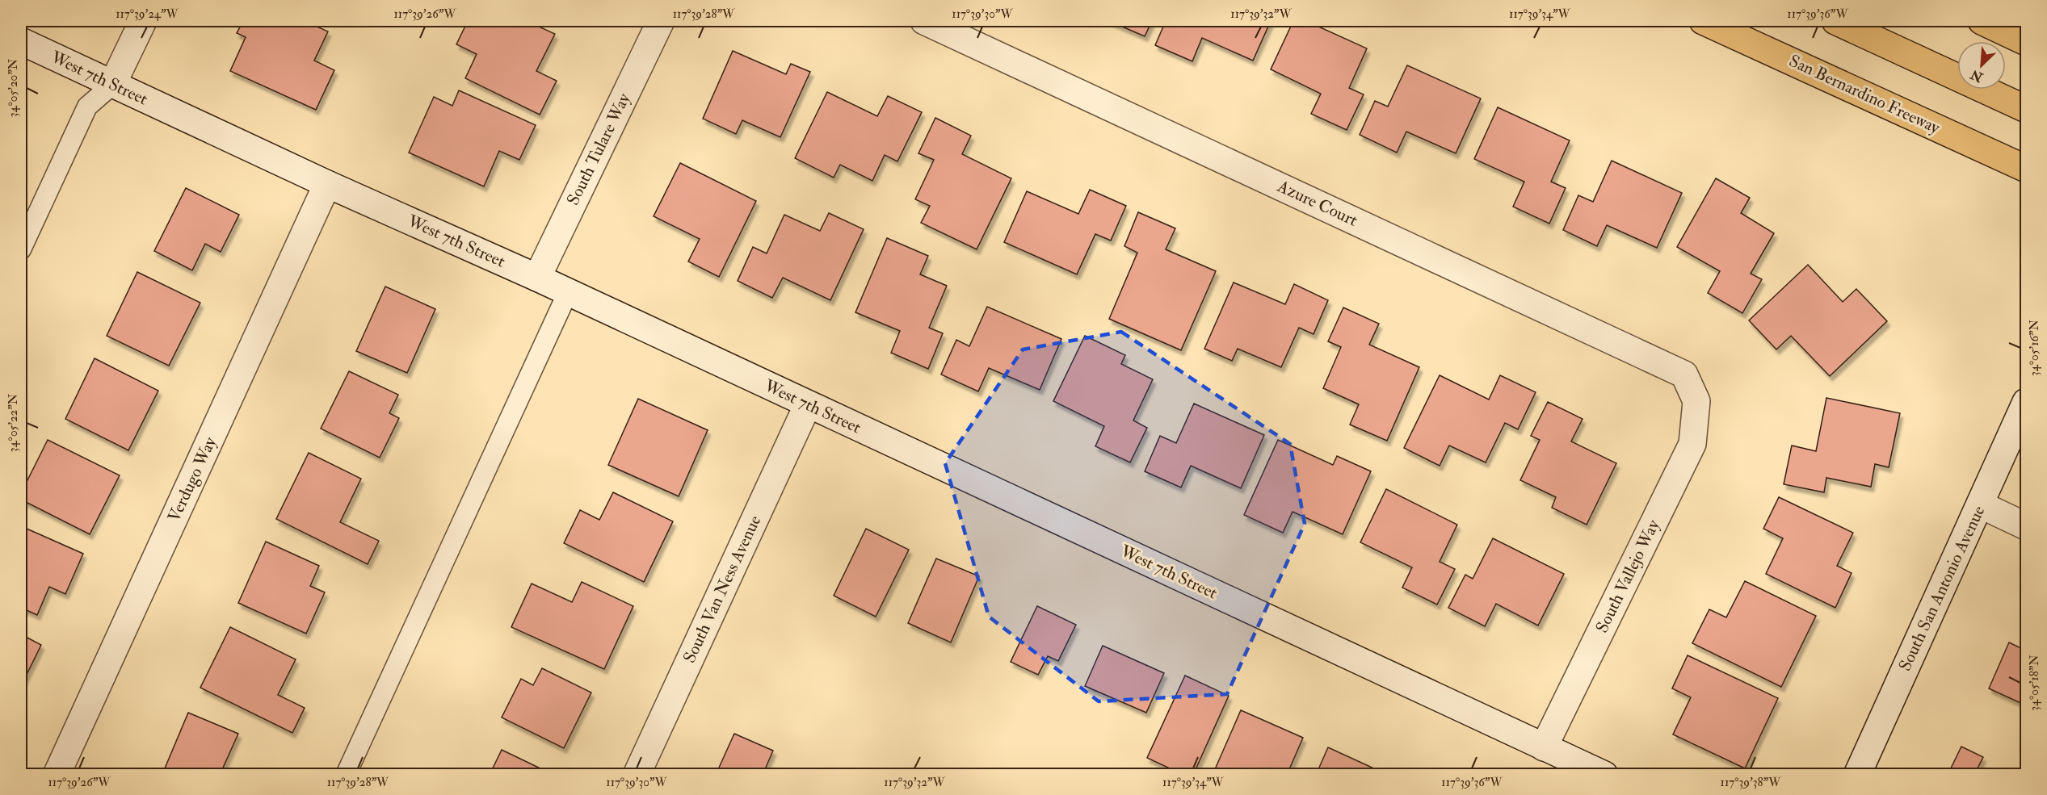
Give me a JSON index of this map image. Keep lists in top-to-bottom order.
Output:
{
  "streets": {
    "highway": ["San Bernardino Freeway"],
    "street": [
      "West 7th Street",
      "South Tulare Way",
      "Azure Court",
      "Verdugo Way",
      "South Vallejo Way",
      "South San Antonio Avenue",
      "South Van Ness Avenue"
    ]
  },
  "crossings": [
    ["West 7th Street", "South Tulare Way"],
    ["West 7th Street", "Verdugo Way"],
    ["West 7th Street", "South Vallejo Way"],
    ["West 7th Street", "South Van Ness Avenue"],
    ["Azure Court", "South Vallejo Way"]
  ],
  "north": "bottom left",
  "coordinates": [
    "117°39'24\"W",
    "117°39'26\"W",
    "117°39'28\"W",
    "117°39'30\"W",
    "117°39'32\"W",
    "117°39'34\"W",
    "117°39'36\"W",
    "34°05'20\"N",
    "34°05'16\"N",
    "34°05'22\"N",
    "34°05'18\"N",
    "117°39'38\"W"
  ]
}
